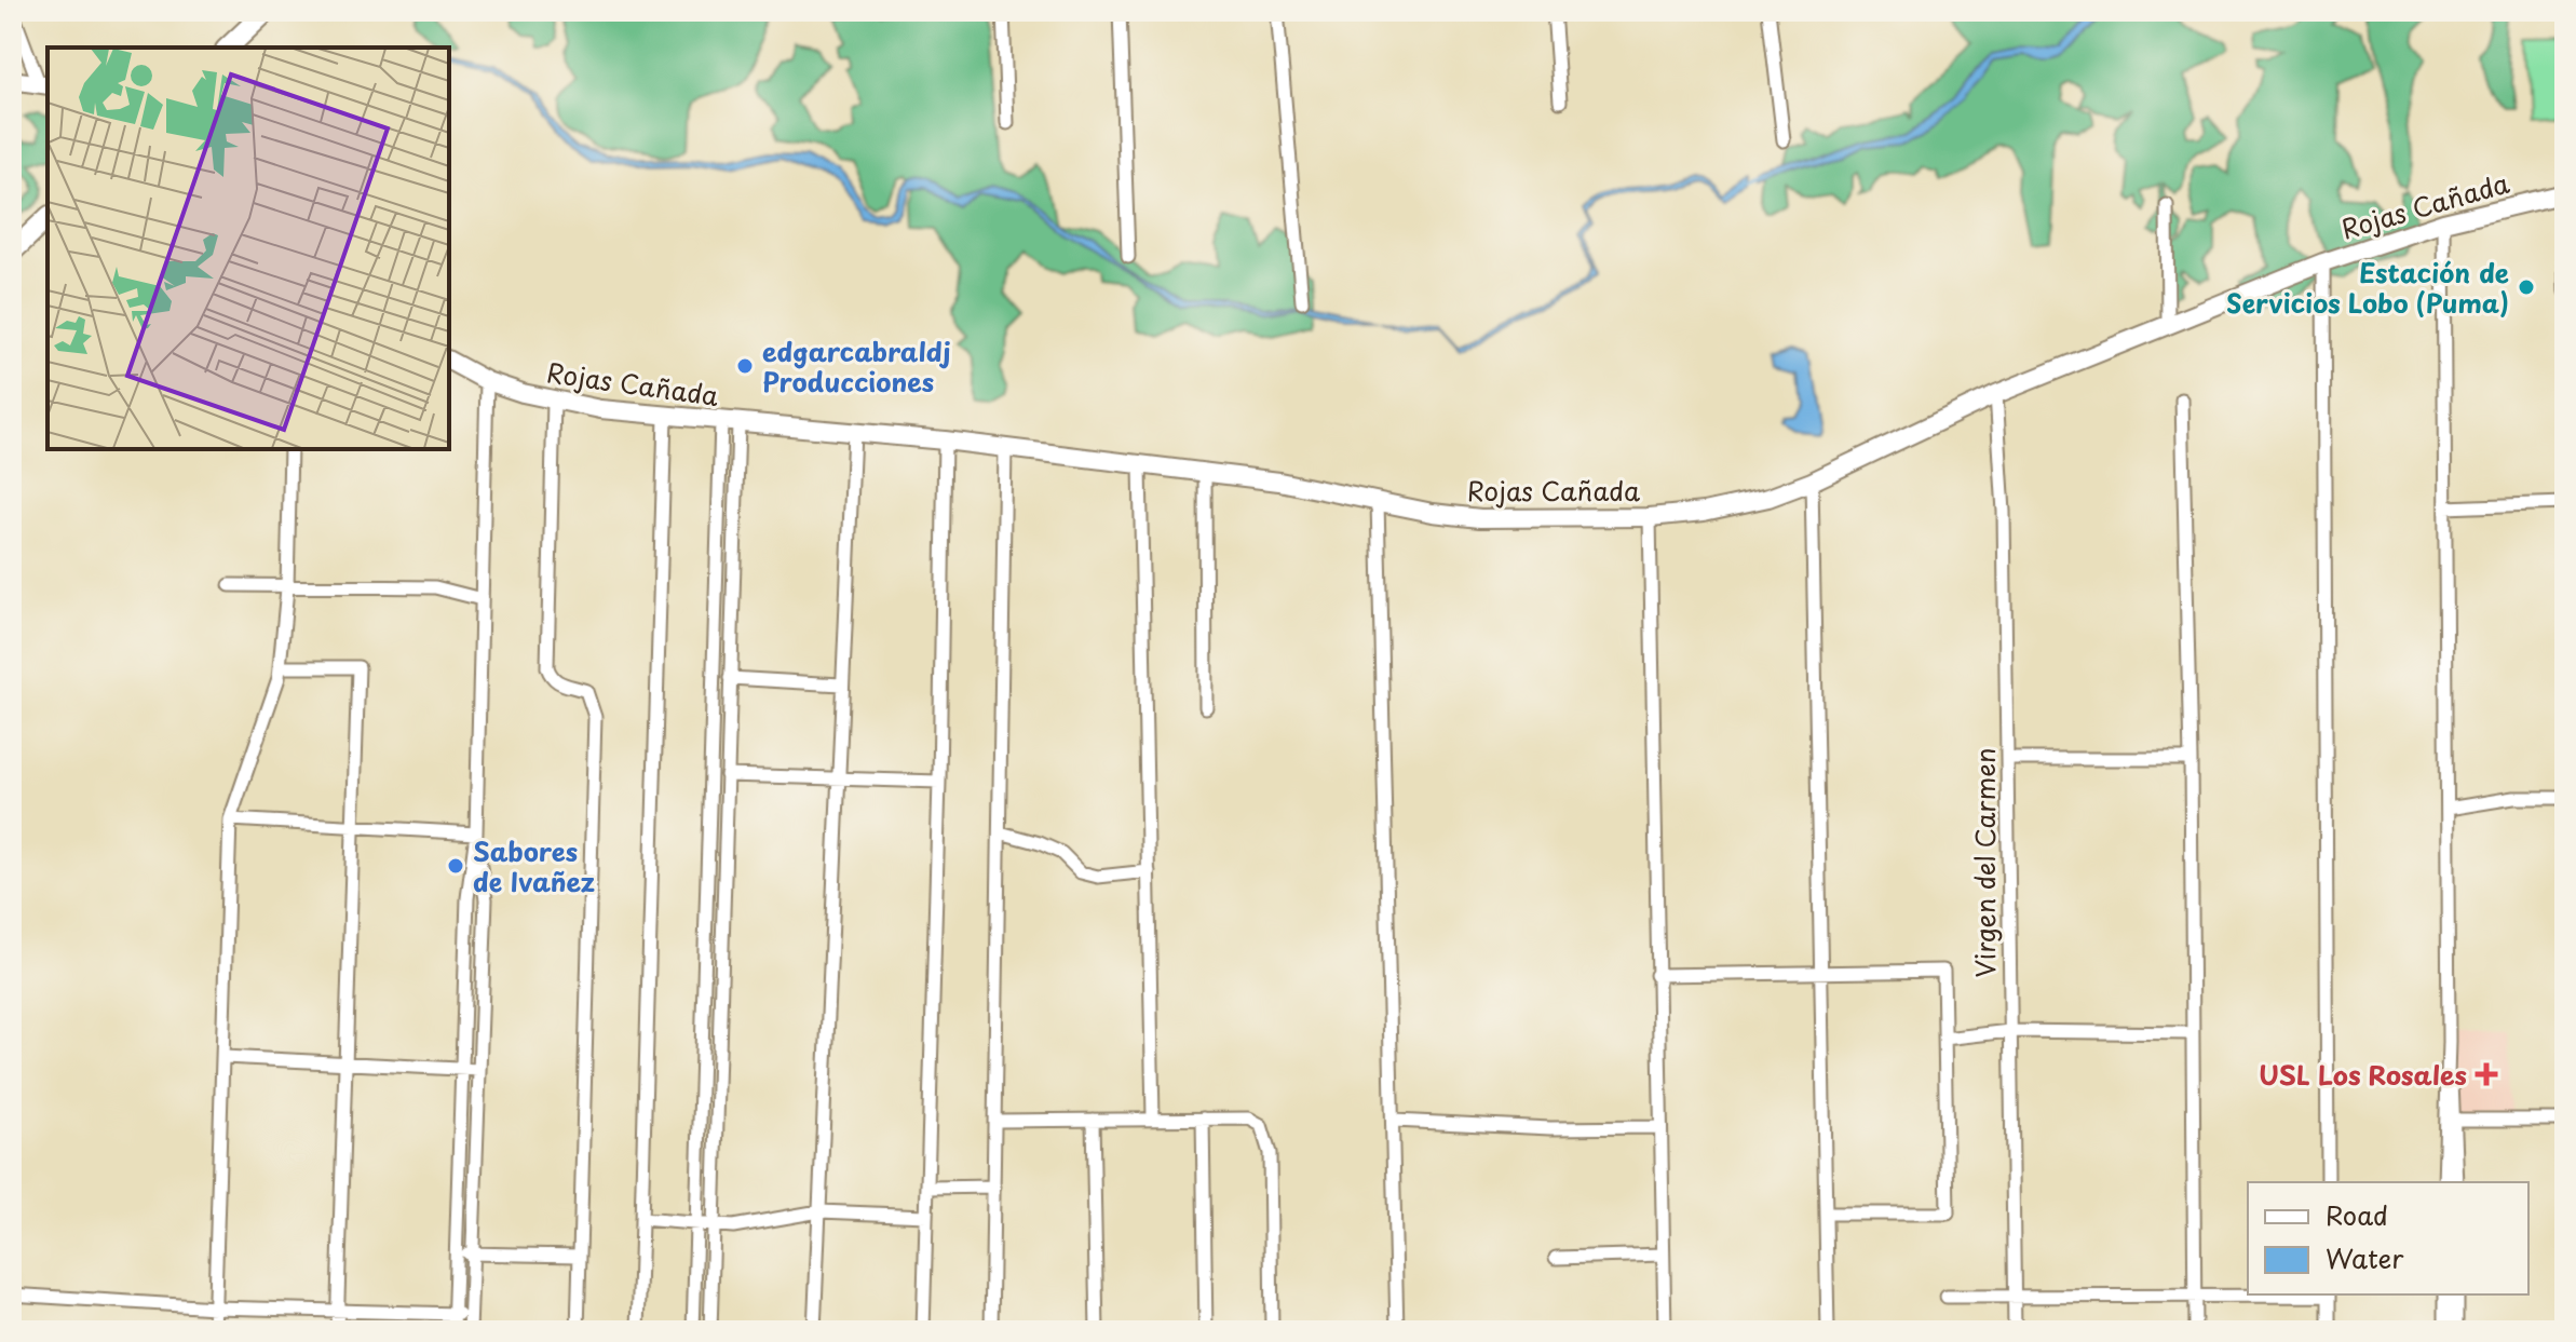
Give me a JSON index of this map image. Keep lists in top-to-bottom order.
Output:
{
  "streets": {
    "main road": ["Rojas Cañada"],
    "street": ["Virgen del Carmen"]
  },
  "crossings": [
    ["Rojas Cañada", "Virgen del Carmen"]
  ],
  "places": {
    "other": ["Estación de Servicios Lobo (Puma)", "edgarcabraldj Producciones", "Sabores de Ivañez"],
    "health": ["USL Los Rosales"]
  },
  "legend": ["Road", "Water"]
}
